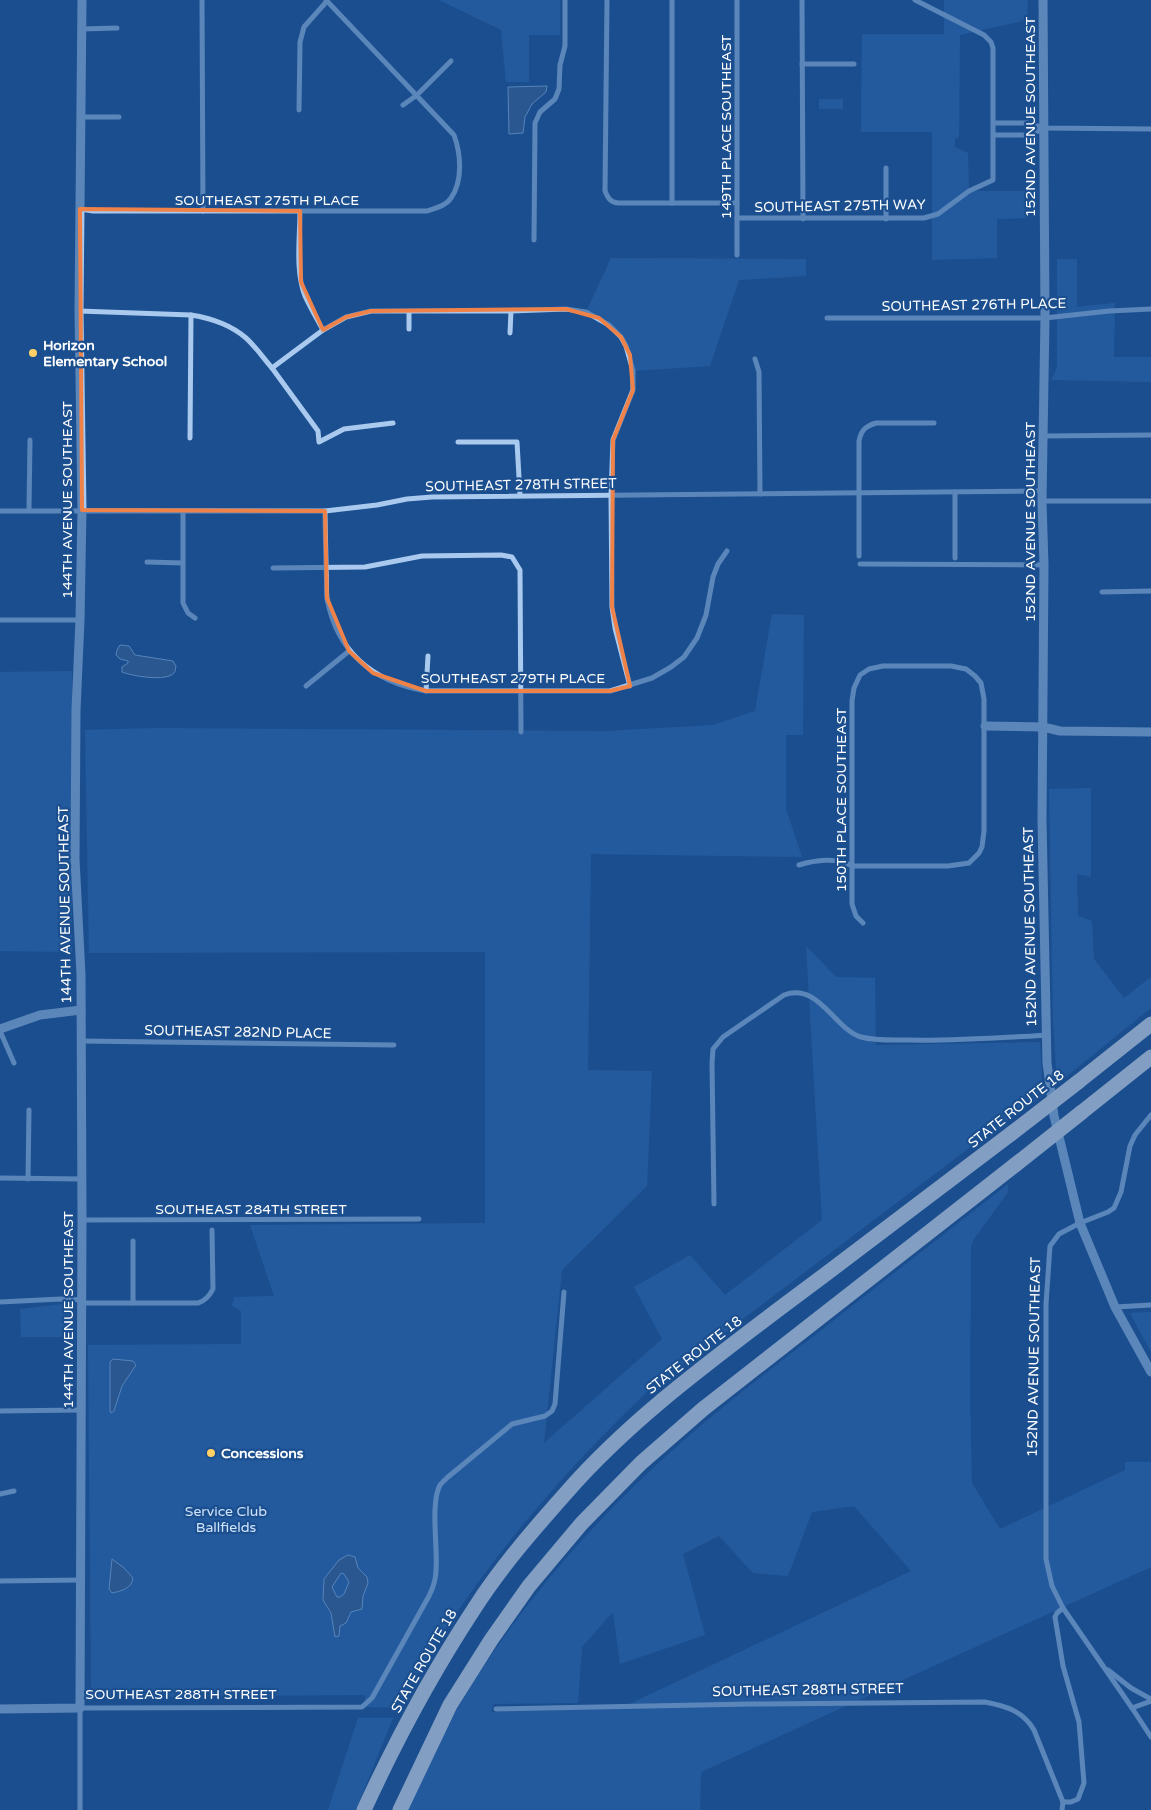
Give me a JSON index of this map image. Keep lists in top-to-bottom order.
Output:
{
  "streets": {
    "highway": ["STATE ROUTE 18"],
    "street": [
      "152ND AVENUE SOUTHEAST",
      "149TH PLACE SOUTHEAST",
      "SOUTHEAST 275TH PLACE",
      "SOUTHEAST 275TH WAY",
      "SOUTHEAST 276TH PLACE",
      "SOUTHEAST 278TH STREET",
      "144TH AVENUE SOUTHEAST",
      "SOUTHEAST 279TH PLACE",
      "150TH PLACE SOUTHEAST",
      "SOUTHEAST 282ND PLACE",
      "SOUTHEAST 284TH STREET",
      "SOUTHEAST 288TH STREET"
    ]
  },
  "crossings": [
    ["152ND AVENUE SOUTHEAST", "SOUTHEAST 276TH PLACE"],
    ["152ND AVENUE SOUTHEAST", "SOUTHEAST 278TH STREET"],
    ["149TH PLACE SOUTHEAST", "SOUTHEAST 275TH WAY"],
    ["SOUTHEAST 275TH PLACE", "144TH AVENUE SOUTHEAST"],
    ["SOUTHEAST 278TH STREET", "144TH AVENUE SOUTHEAST"],
    ["144TH AVENUE SOUTHEAST", "SOUTHEAST 282ND PLACE"],
    ["144TH AVENUE SOUTHEAST", "SOUTHEAST 284TH STREET"],
    ["144TH AVENUE SOUTHEAST", "SOUTHEAST 288TH STREET"]
  ],
  "parks": ["Service Club Ballfields"],
  "places": ["Horizon Elementary School", "Concessions"]
}
